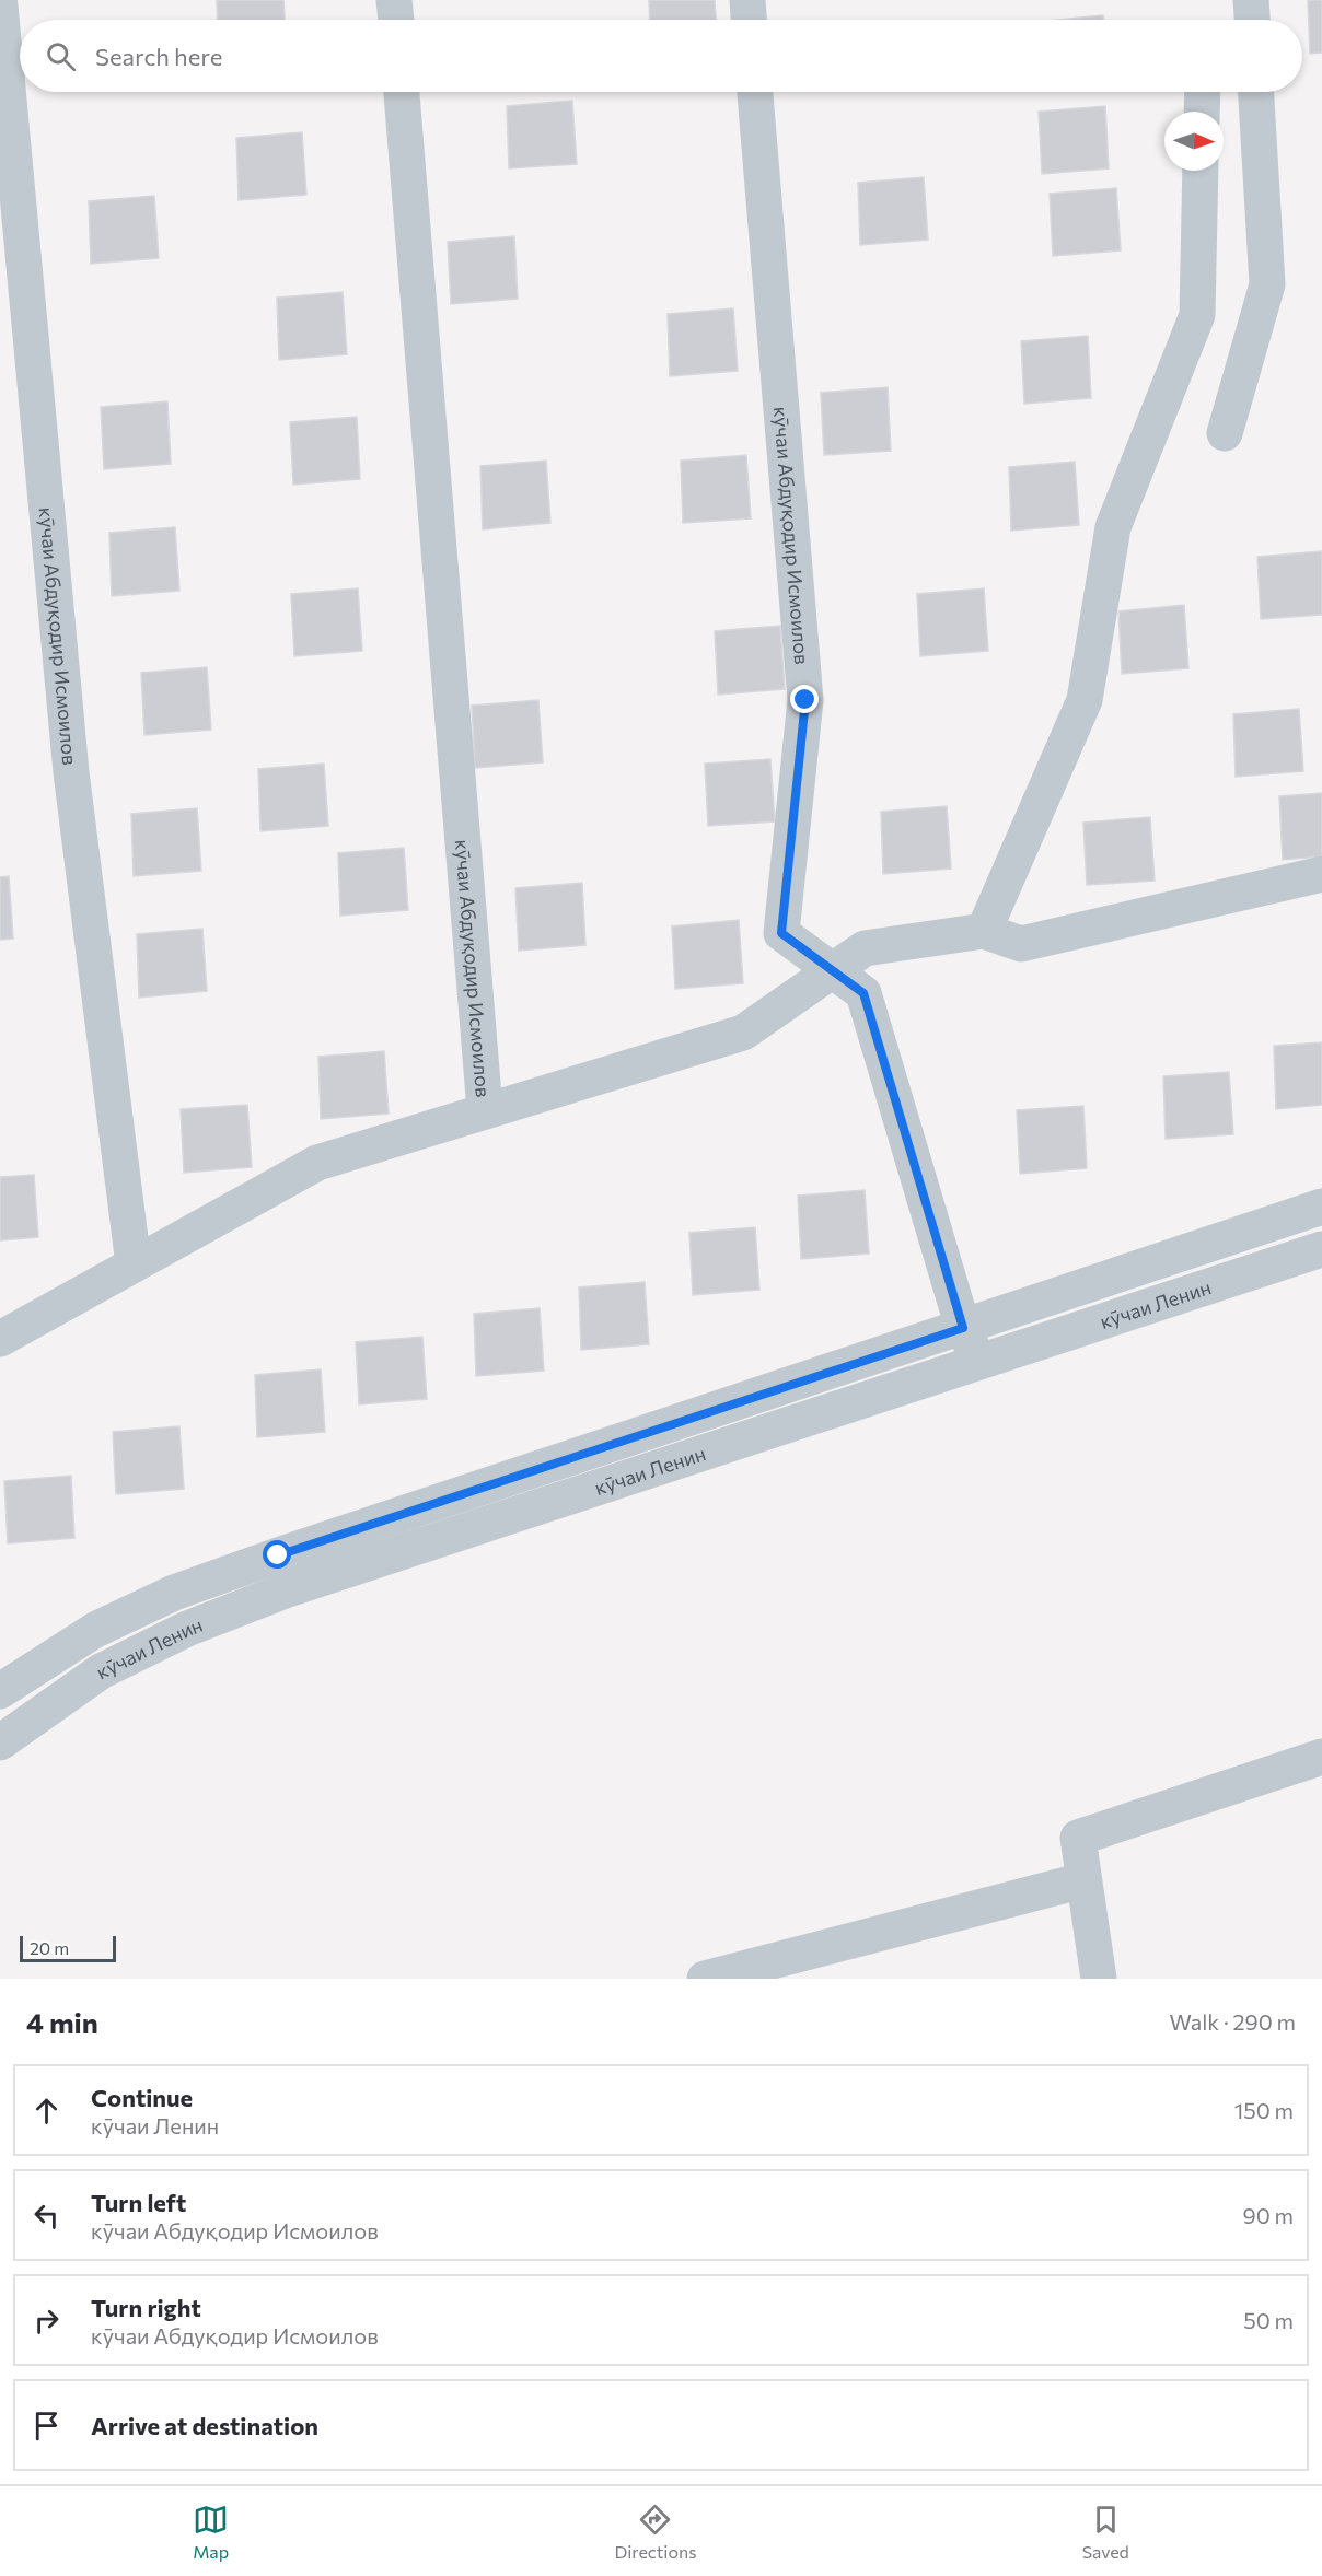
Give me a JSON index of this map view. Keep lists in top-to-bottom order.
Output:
{
  "streets": {
    "street": ["кӯчаи Абдуқодир Исмоилов", "кӯчаи Ленин"]
  },
  "crossings": [
    ["кӯчаи Абдуқодир Исмоилов", "кӯчаи Ленин"]
  ],
  "scale_bar": "20 m",
  "north": "right",
  "page": {
    "search": "Search here",
    "scale": "20 m",
    "heading": ["4 min", "Walk · 290 m"],
    "list": [
      ["Continue", "кӯчаи Ленин", "150 m"],
      ["Turn left", "кӯчаи Абдуқодир Исмоилов", "90 m"],
      ["Turn right", "кӯчаи Абдуқодир Исмоилов", "50 m"],
      "Arrive at destination"
    ],
    "nav": ["Map", "Directions", "Saved"]
  }
}
